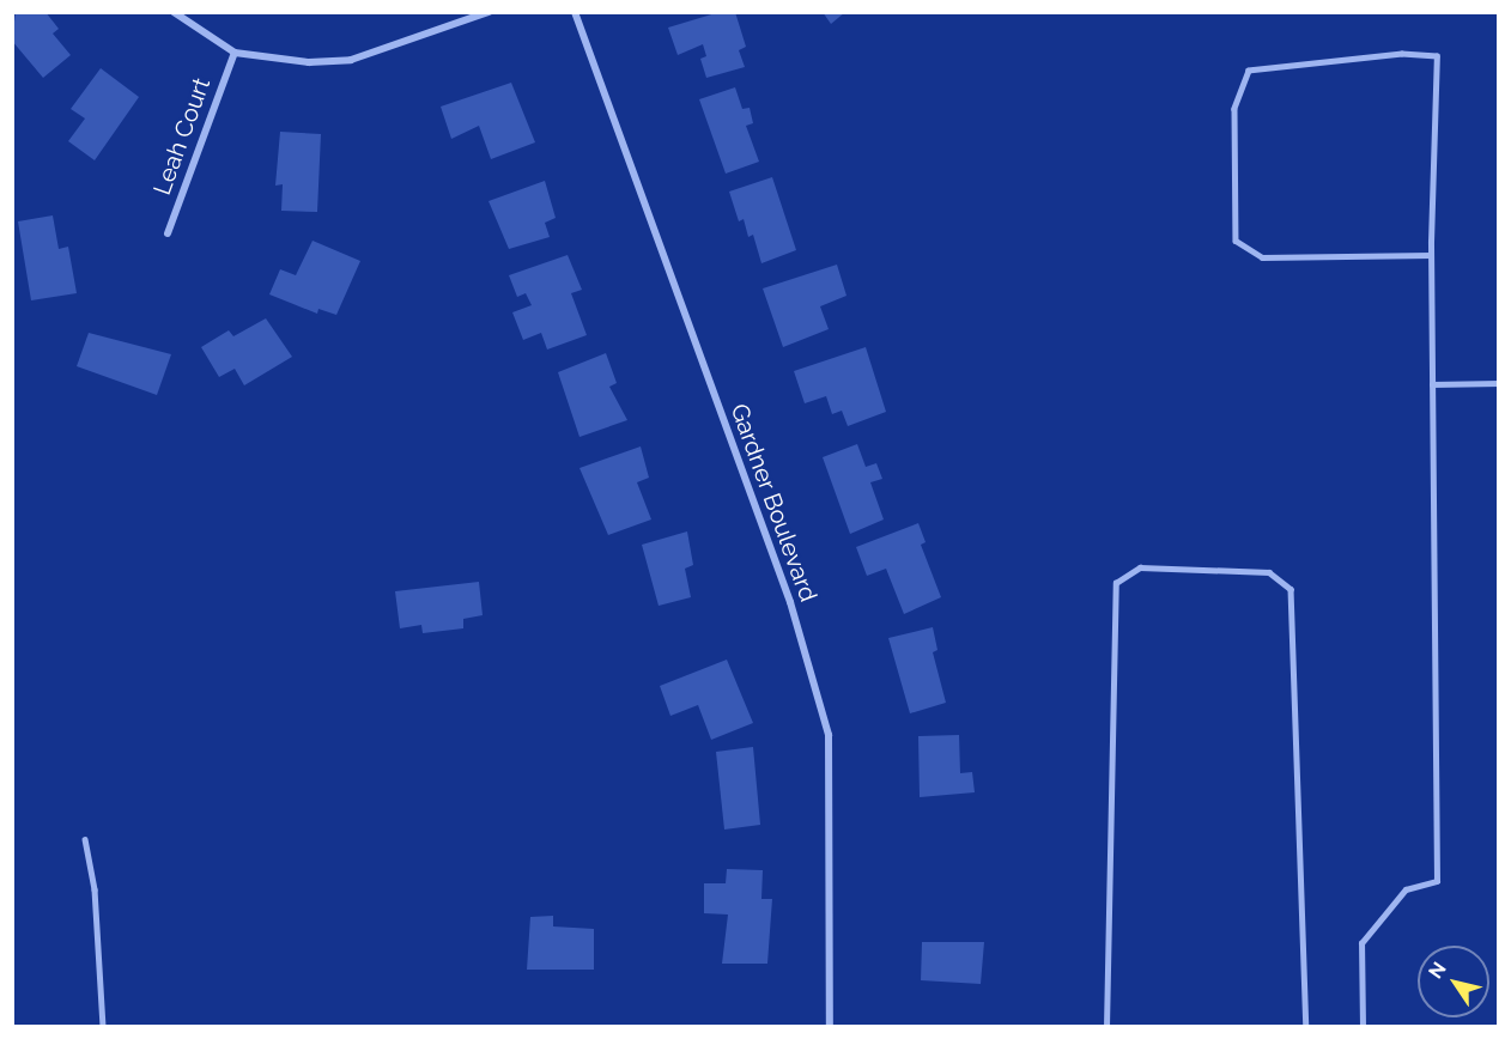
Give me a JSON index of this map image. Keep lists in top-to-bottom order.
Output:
{
  "streets": {
    "street": ["Leah Court", "Gardner Boulevard"]
  },
  "north": "top left"
}
